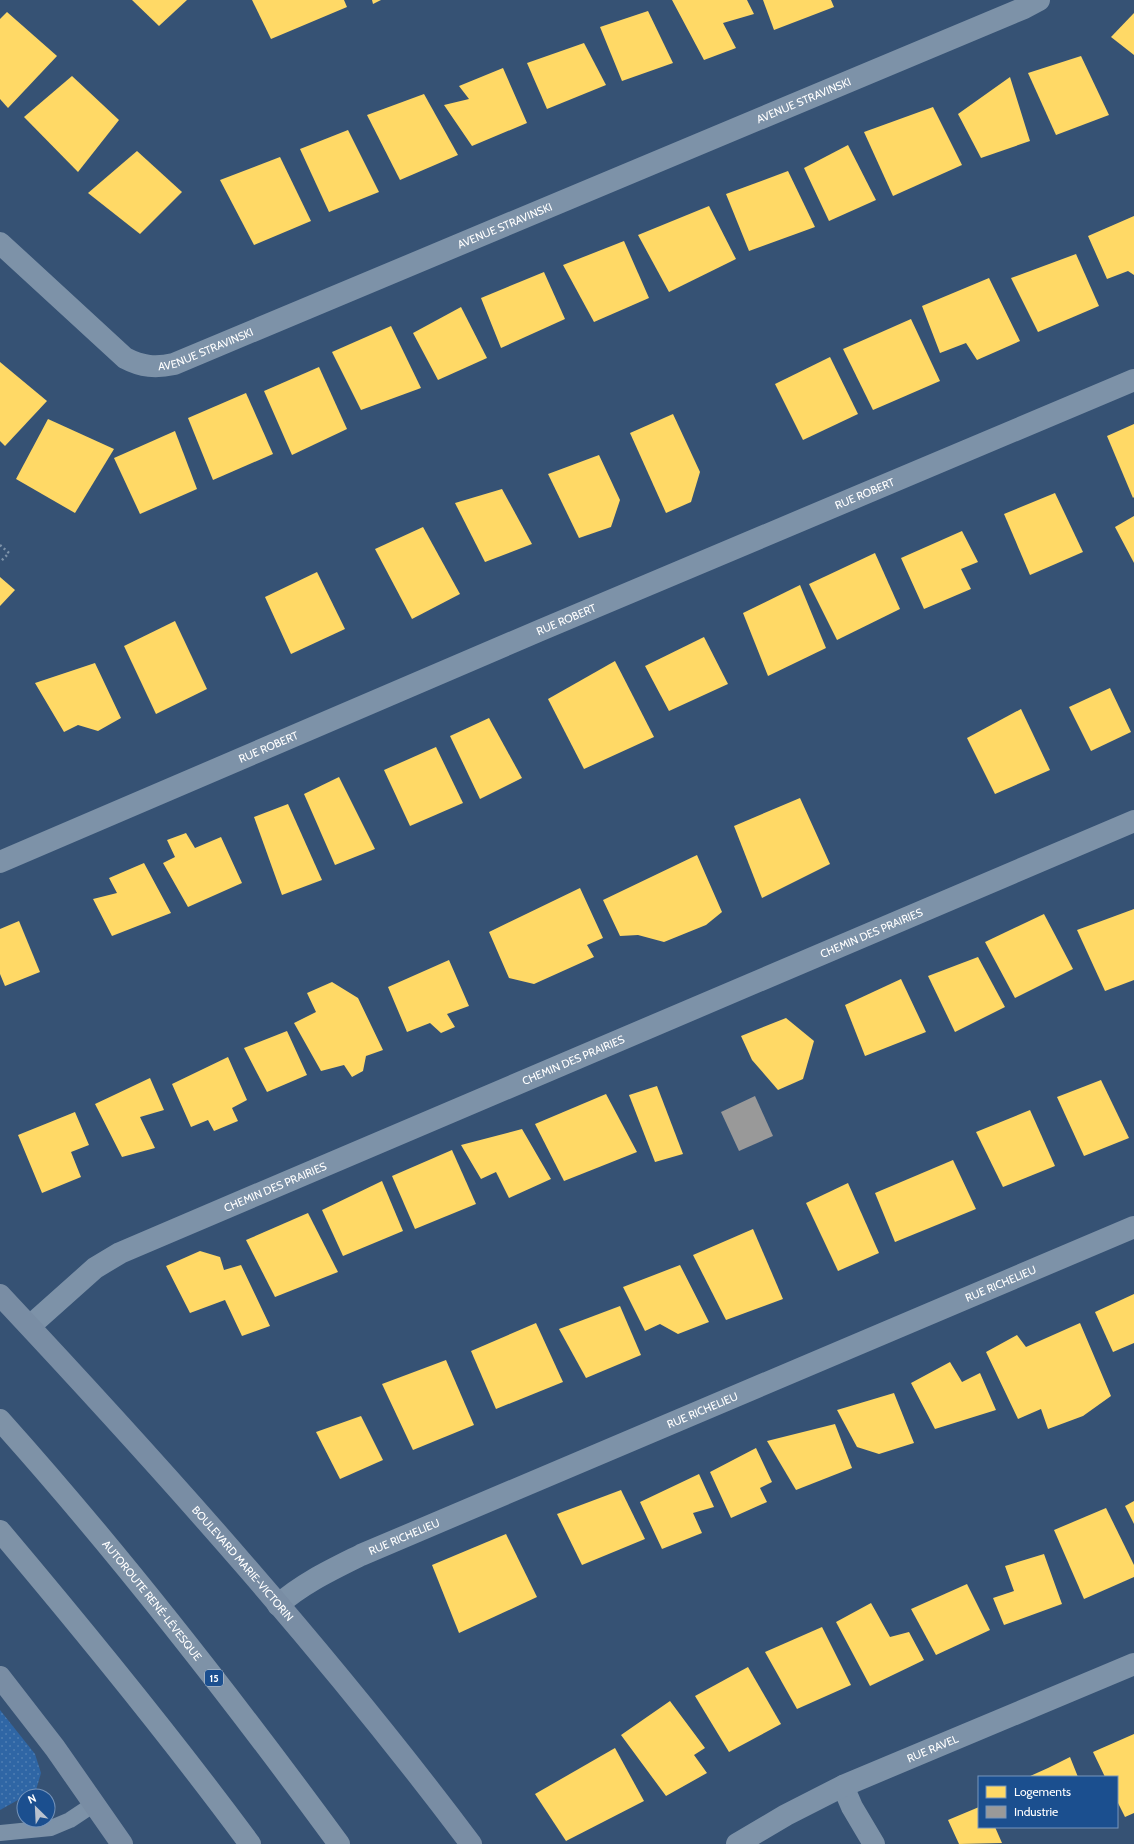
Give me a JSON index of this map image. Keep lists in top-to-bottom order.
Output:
{
  "streets": {
    "highway": ["AUTOROUTE RENÉ-LÉVESQUE", "15"],
    "main road": ["BOULEVARD MARIE-VICTORIN"],
    "street": [
      "AVENUE STRAVINSKI",
      "RUE ROBERT",
      "CHEMIN DES PRAIRIES",
      "RUE RICHELIEU",
      "RUE RAVEL"
    ]
  },
  "crossings": [
    ["CHEMIN DES PRAIRIES", "BOULEVARD MARIE-VICTORIN"],
    ["RUE RICHELIEU", "BOULEVARD MARIE-VICTORIN"]
  ],
  "legend": ["Logements", "Industrie"],
  "north": "top left"
}
